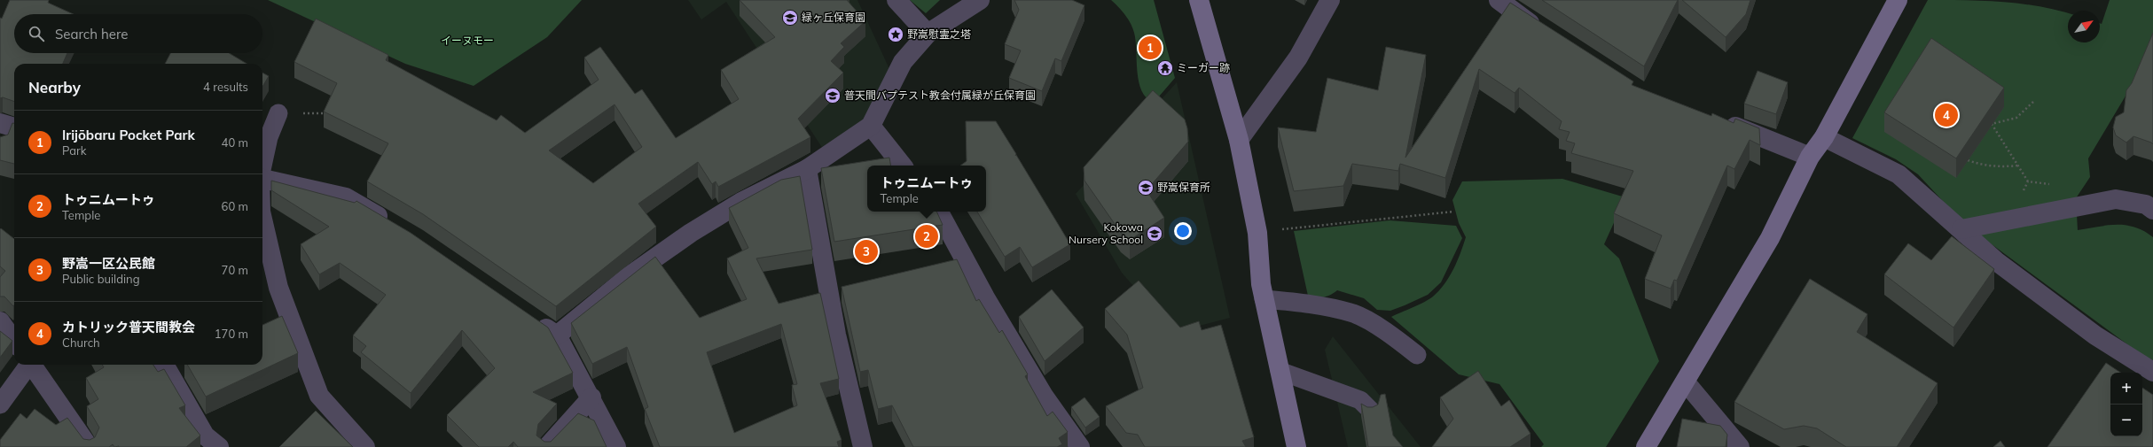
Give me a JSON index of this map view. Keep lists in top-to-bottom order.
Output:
{
  "parks": ["イーヌモー"],
  "places": {
    "school or university": [
      "緑ヶ丘保育園",
      "普天間バプテスト教会付属緑が丘保育園",
      "野嵩保育所",
      "Kokowa Nursery School"
    ],
    "place": ["野嵩慰霊之塔"],
    "temple": ["ミーガー跡"]
  },
  "north": "top right",
  "page": {
    "search": "Search here",
    "pins": [
      "1",
      "4",
      "2",
      "3"
    ],
    "heading": ["Nearby", "4 results"],
    "list": [
      {
        "mark": "1",
        "name": "Irijōbaru Pocket Park",
        "note": "Park",
        "value": "40 m"
      },
      {
        "mark": "2",
        "name": "トゥニムートゥ",
        "note": "Temple",
        "value": "60 m"
      },
      {
        "mark": "3",
        "name": "野嵩一区公民館",
        "note": "Public building",
        "value": "70 m"
      },
      {
        "mark": "4",
        "name": "カトリック普天間教会",
        "note": "Church",
        "value": "170 m"
      }
    ],
    "popup": ["トゥニムートゥ", "Temple"],
    "map_buttons": ["+", "−"]
  }
}
